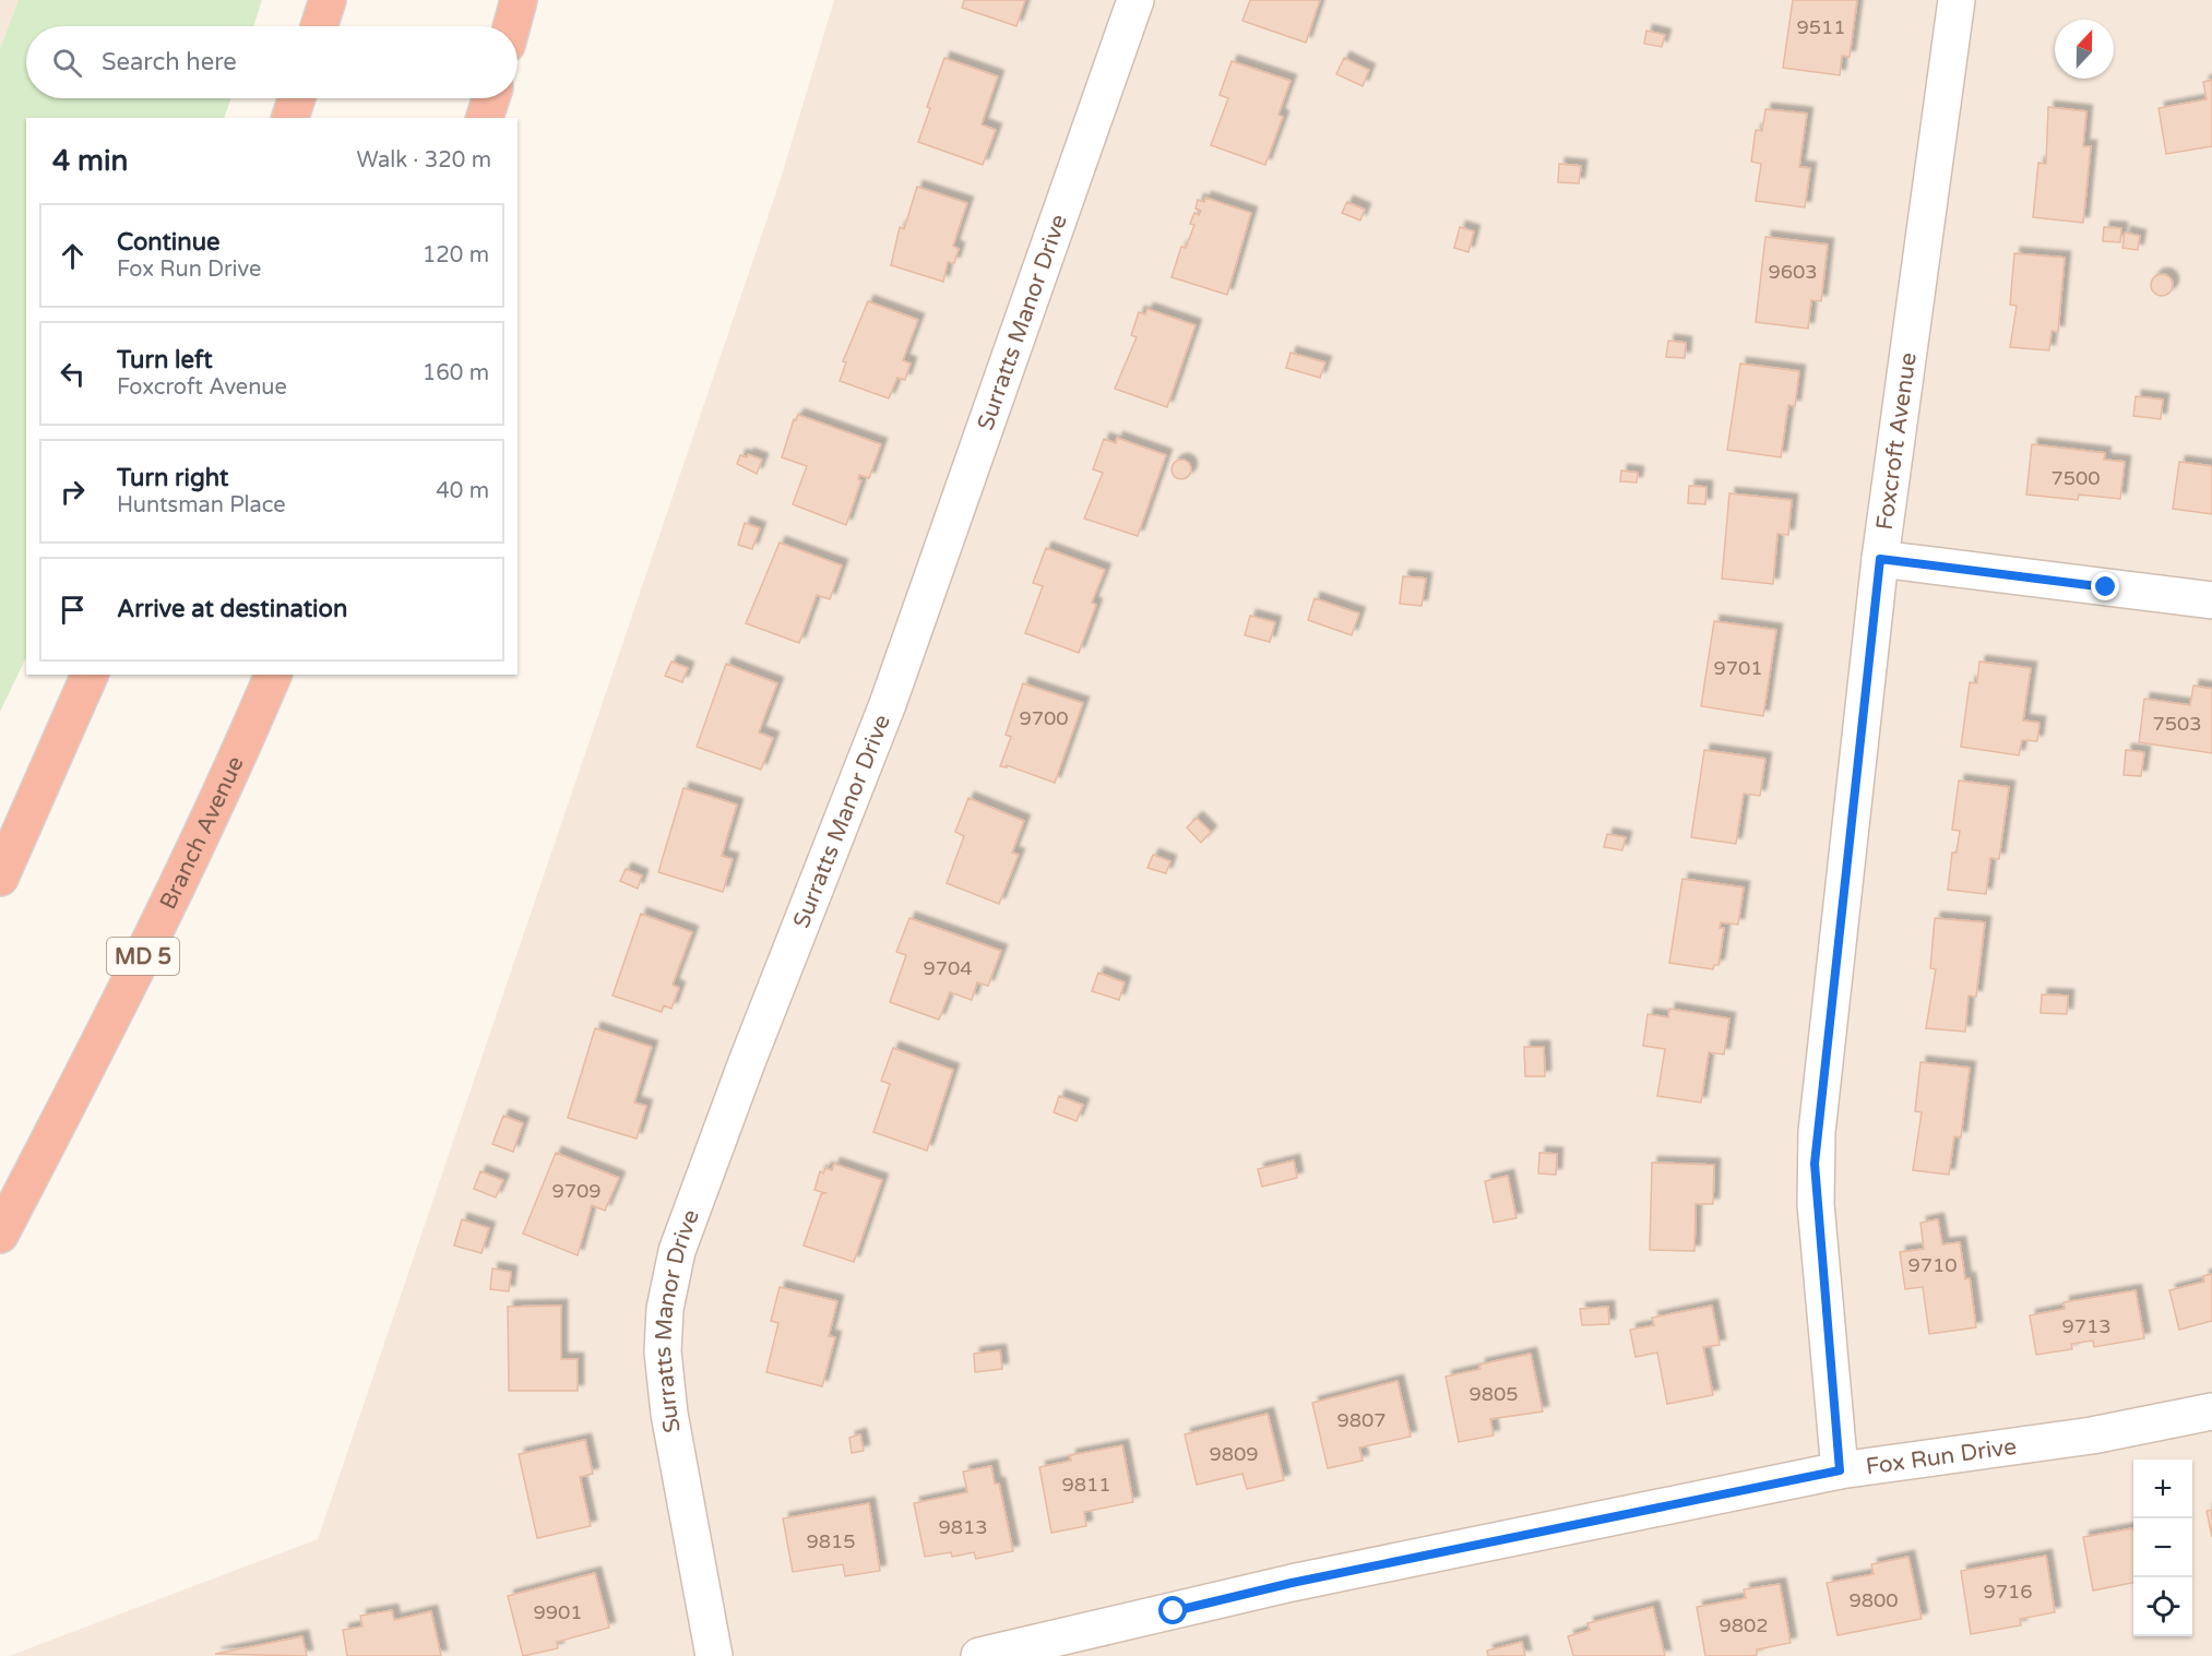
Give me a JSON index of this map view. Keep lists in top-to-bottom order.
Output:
{
  "streets": {
    "highway": ["Branch Avenue", "MD 5"],
    "street": ["Surratts Manor Drive", "Foxcroft Avenue", "Fox Run Drive"]
  },
  "crossings": [
    ["Foxcroft Avenue", "Fox Run Drive"]
  ],
  "house_numbers": [
    "9511",
    "9603",
    "7500",
    "9701",
    "9700",
    "7503",
    "9704",
    "9709",
    "9710",
    "9713",
    "9805",
    "9807",
    "9809",
    "9811",
    "9813",
    "9815",
    "9716",
    "9800",
    "9901",
    "9802"
  ],
  "north": "top",
  "page": {
    "search": "Search here",
    "heading": ["4 min", "Walk · 320 m"],
    "list": [
      ["Continue", "Fox Run Drive", "120 m"],
      ["Turn left", "Foxcroft Avenue", "160 m"],
      ["Turn right", "Huntsman Place", "40 m"],
      "Arrive at destination"
    ],
    "map_buttons": ["+", "−"]
  }
}
